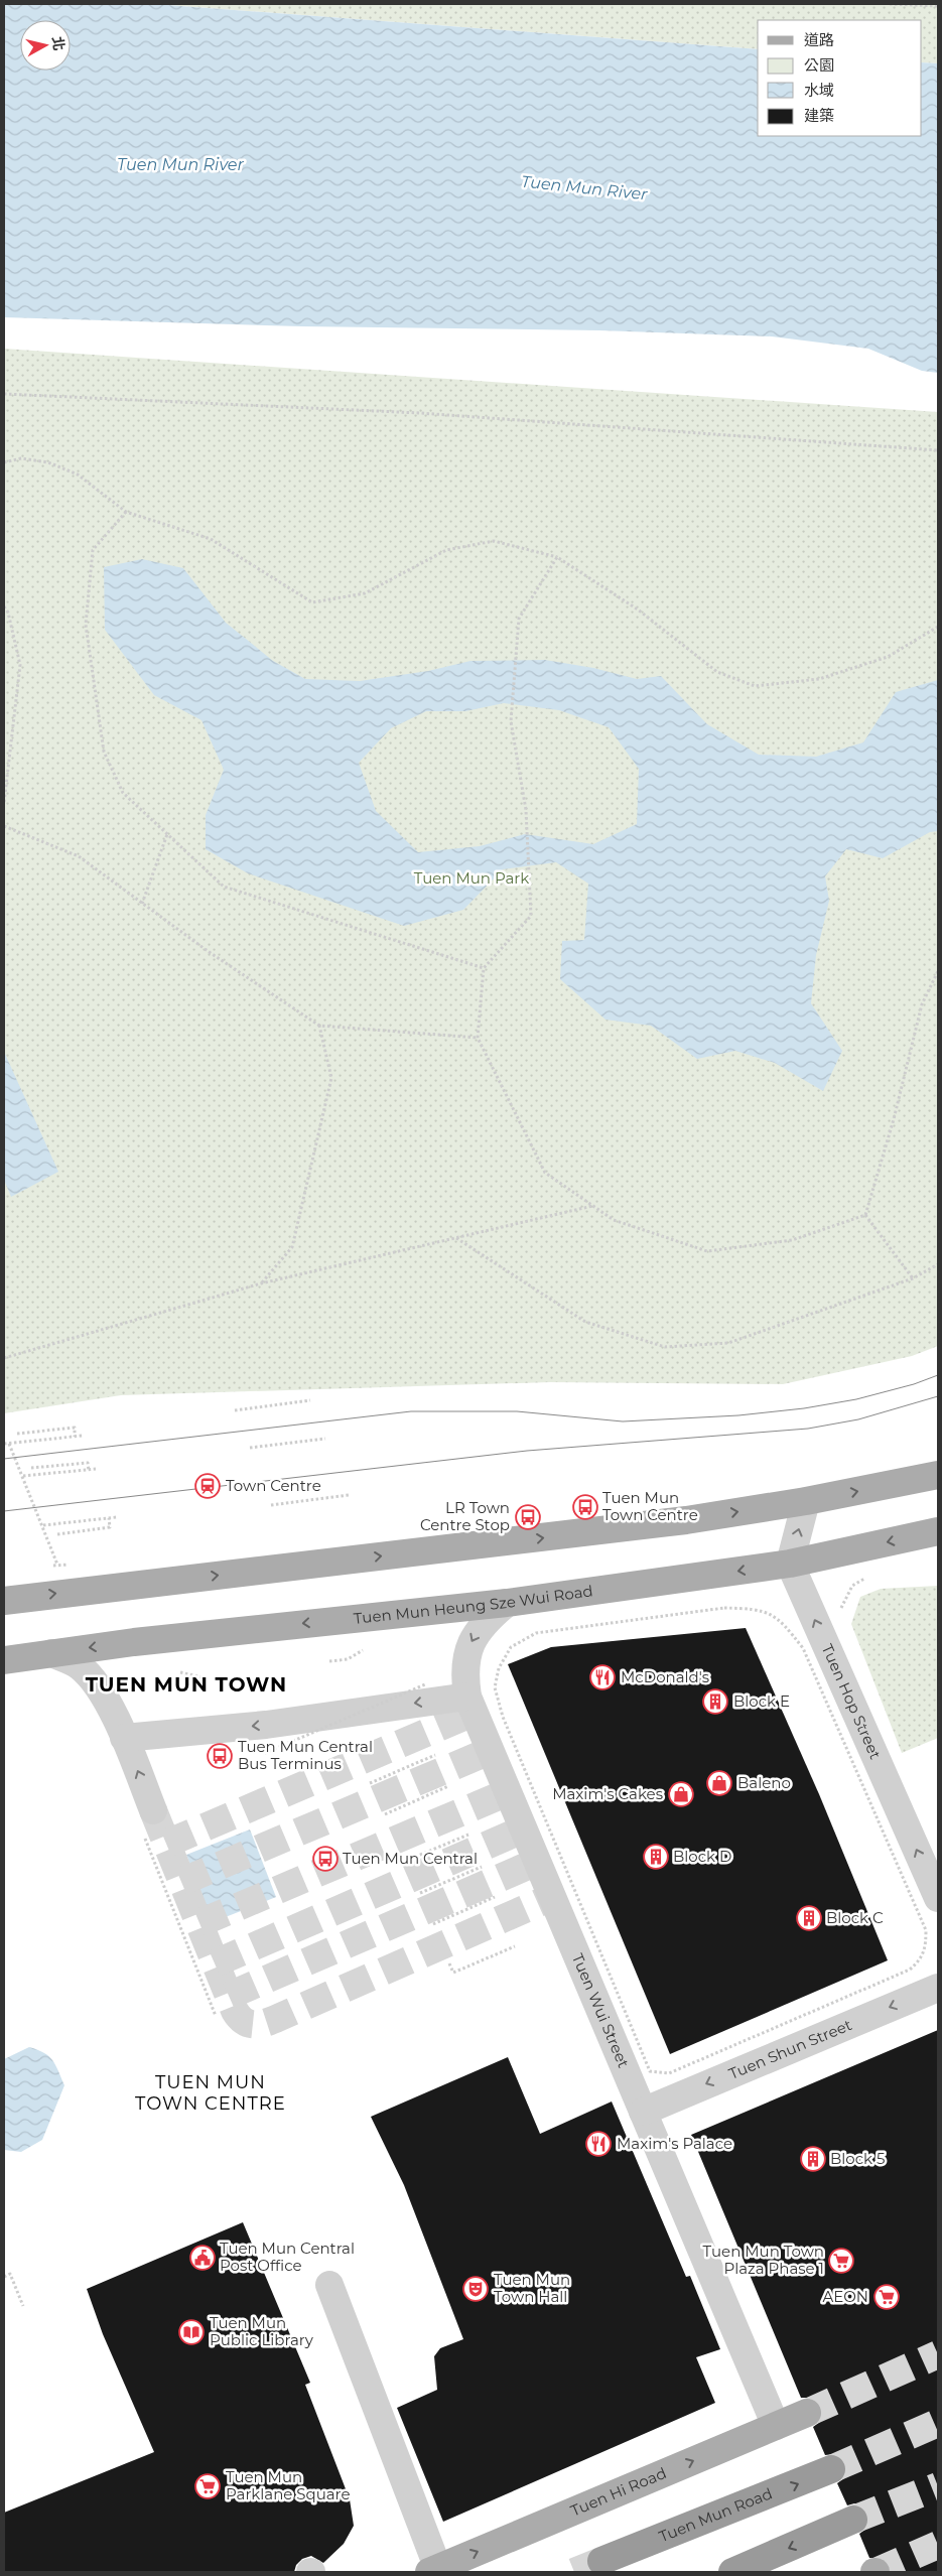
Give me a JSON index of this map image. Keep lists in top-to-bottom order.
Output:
{
  "streets": {
    "highway": ["Tuen Mun Road"],
    "main road": ["Tuen Mun Heung Sze Wui Road", "Tuen Hi Road"],
    "street": ["Tuen Hop Street", "Tuen Wui Street", "Tuen Shun Street"]
  },
  "crossings": [
    ["Tuen Mun Heung Sze Wui Road", "Tuen Hop Street"],
    ["Tuen Mun Heung Sze Wui Road", "Tuen Wui Street"],
    ["Tuen Wui Street", "Tuen Shun Street"],
    ["Tuen Wui Street", "Tuen Hi Road"]
  ],
  "one_way": ["Tuen Hop Street", "Tuen Shun Street", "Tuen Hi Road"],
  "districts": ["TUEN MUN TOWN", "TUEN MUN TOWN CENTRE"],
  "water": ["Tuen Mun River"],
  "parks": ["Tuen Mun Park"],
  "places": {
    "station": ["Town Centre"],
    "bus stop": [
      "Tuen Mun Town Centre",
      "LR Town Centre Stop",
      "Tuen Mun Central Bus Terminus",
      "Tuen Mun Central"
    ],
    "restaurant": ["McDonald's", "Maxim's Palace"],
    "building": [
      "Block E",
      "Block D",
      "Block C",
      "Block 5"
    ],
    "shop": ["Baleno", "Maxim's Cakes"],
    "public building": ["Tuen Mun Central Post Office"],
    "supermarket": ["Tuen Mun Town Plaza Phase 1", "AEON", "Tuen Mun Parklane Square"],
    "theatre": ["Tuen Mun Town Hall"],
    "library": ["Tuen Mun Public Library"]
  },
  "legend": [
    "道路",
    "公園",
    "水域",
    "建築"
  ],
  "north": "right"
}
